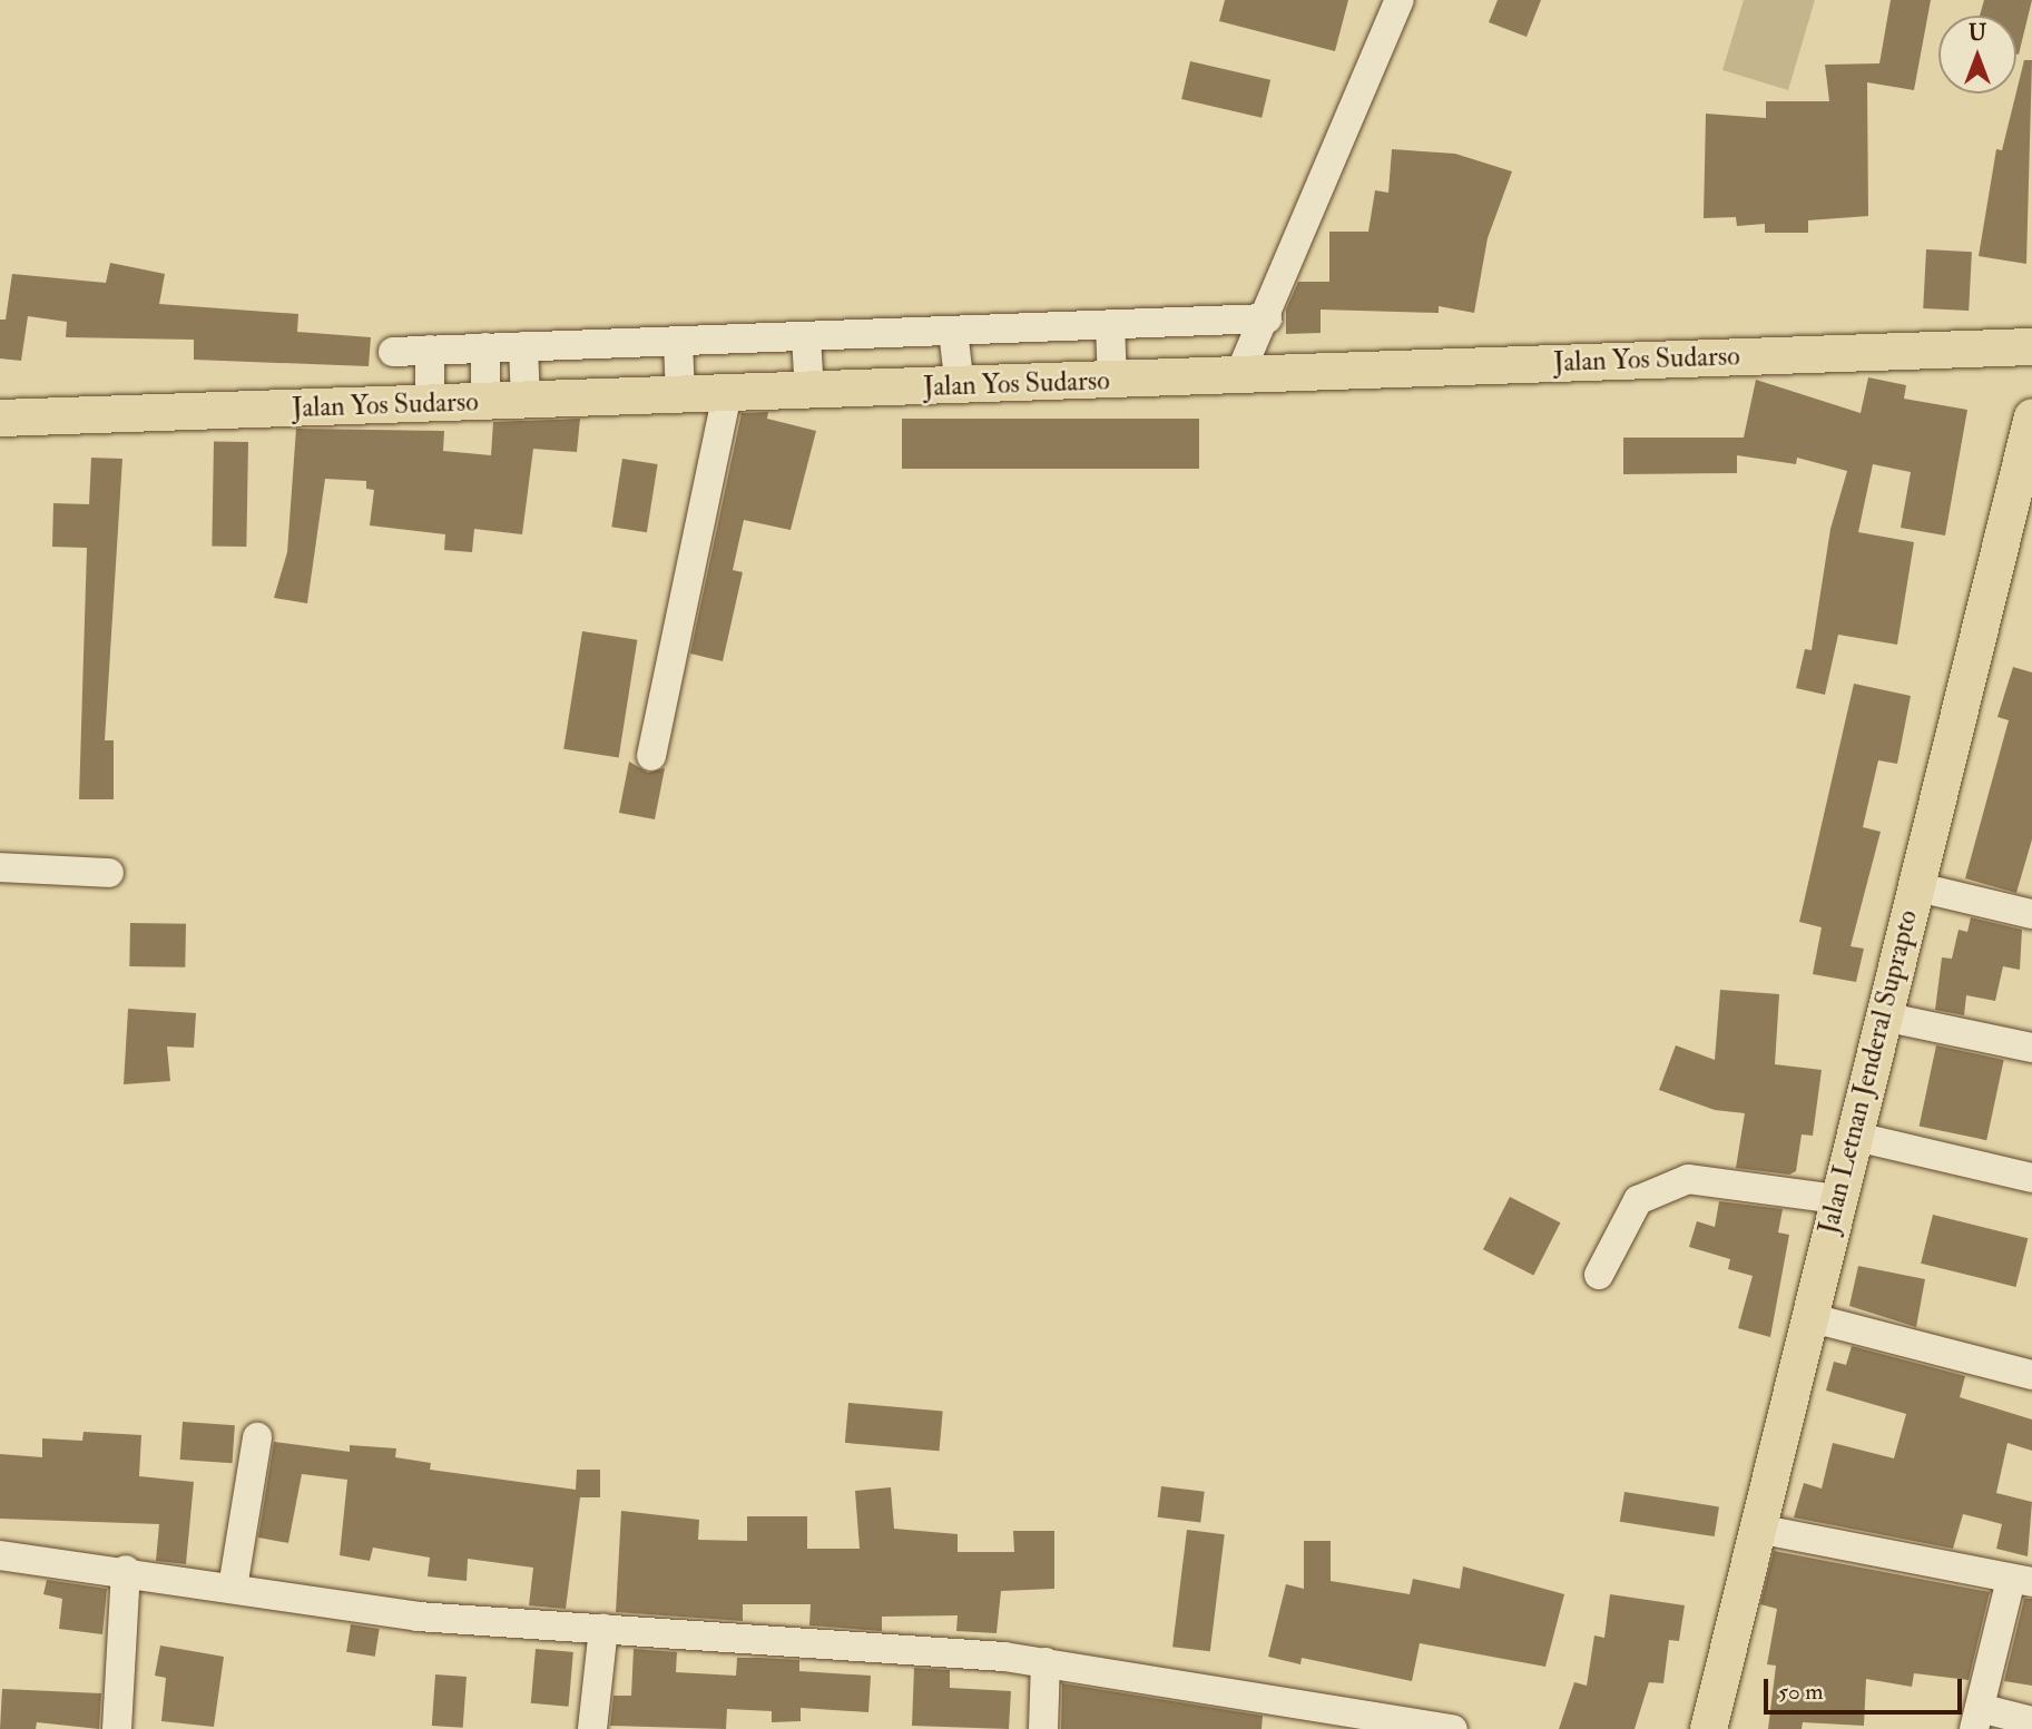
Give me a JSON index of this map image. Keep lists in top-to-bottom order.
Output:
{
  "streets": {
    "main road": ["Jalan Yos Sudarso", "Jalan Letnan Jenderal Suprapto"]
  },
  "scale_bar": "50 m",
  "north": "top"
}
